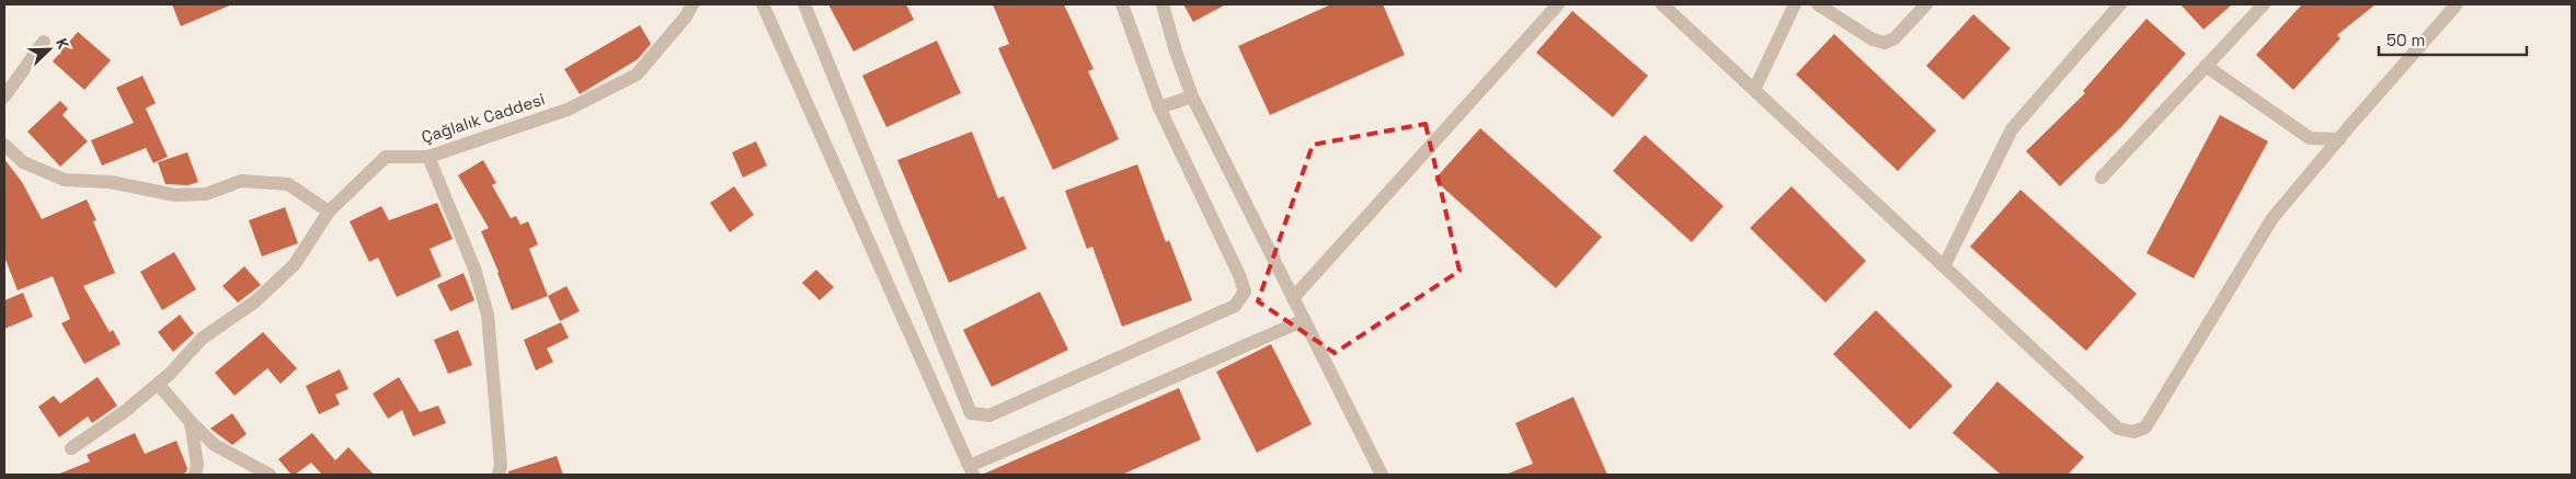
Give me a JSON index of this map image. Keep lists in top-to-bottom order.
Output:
{
  "streets": {
    "street": ["Çağlalık Caddesi"]
  },
  "scale_bar": "50 m",
  "north": "top right"
}
